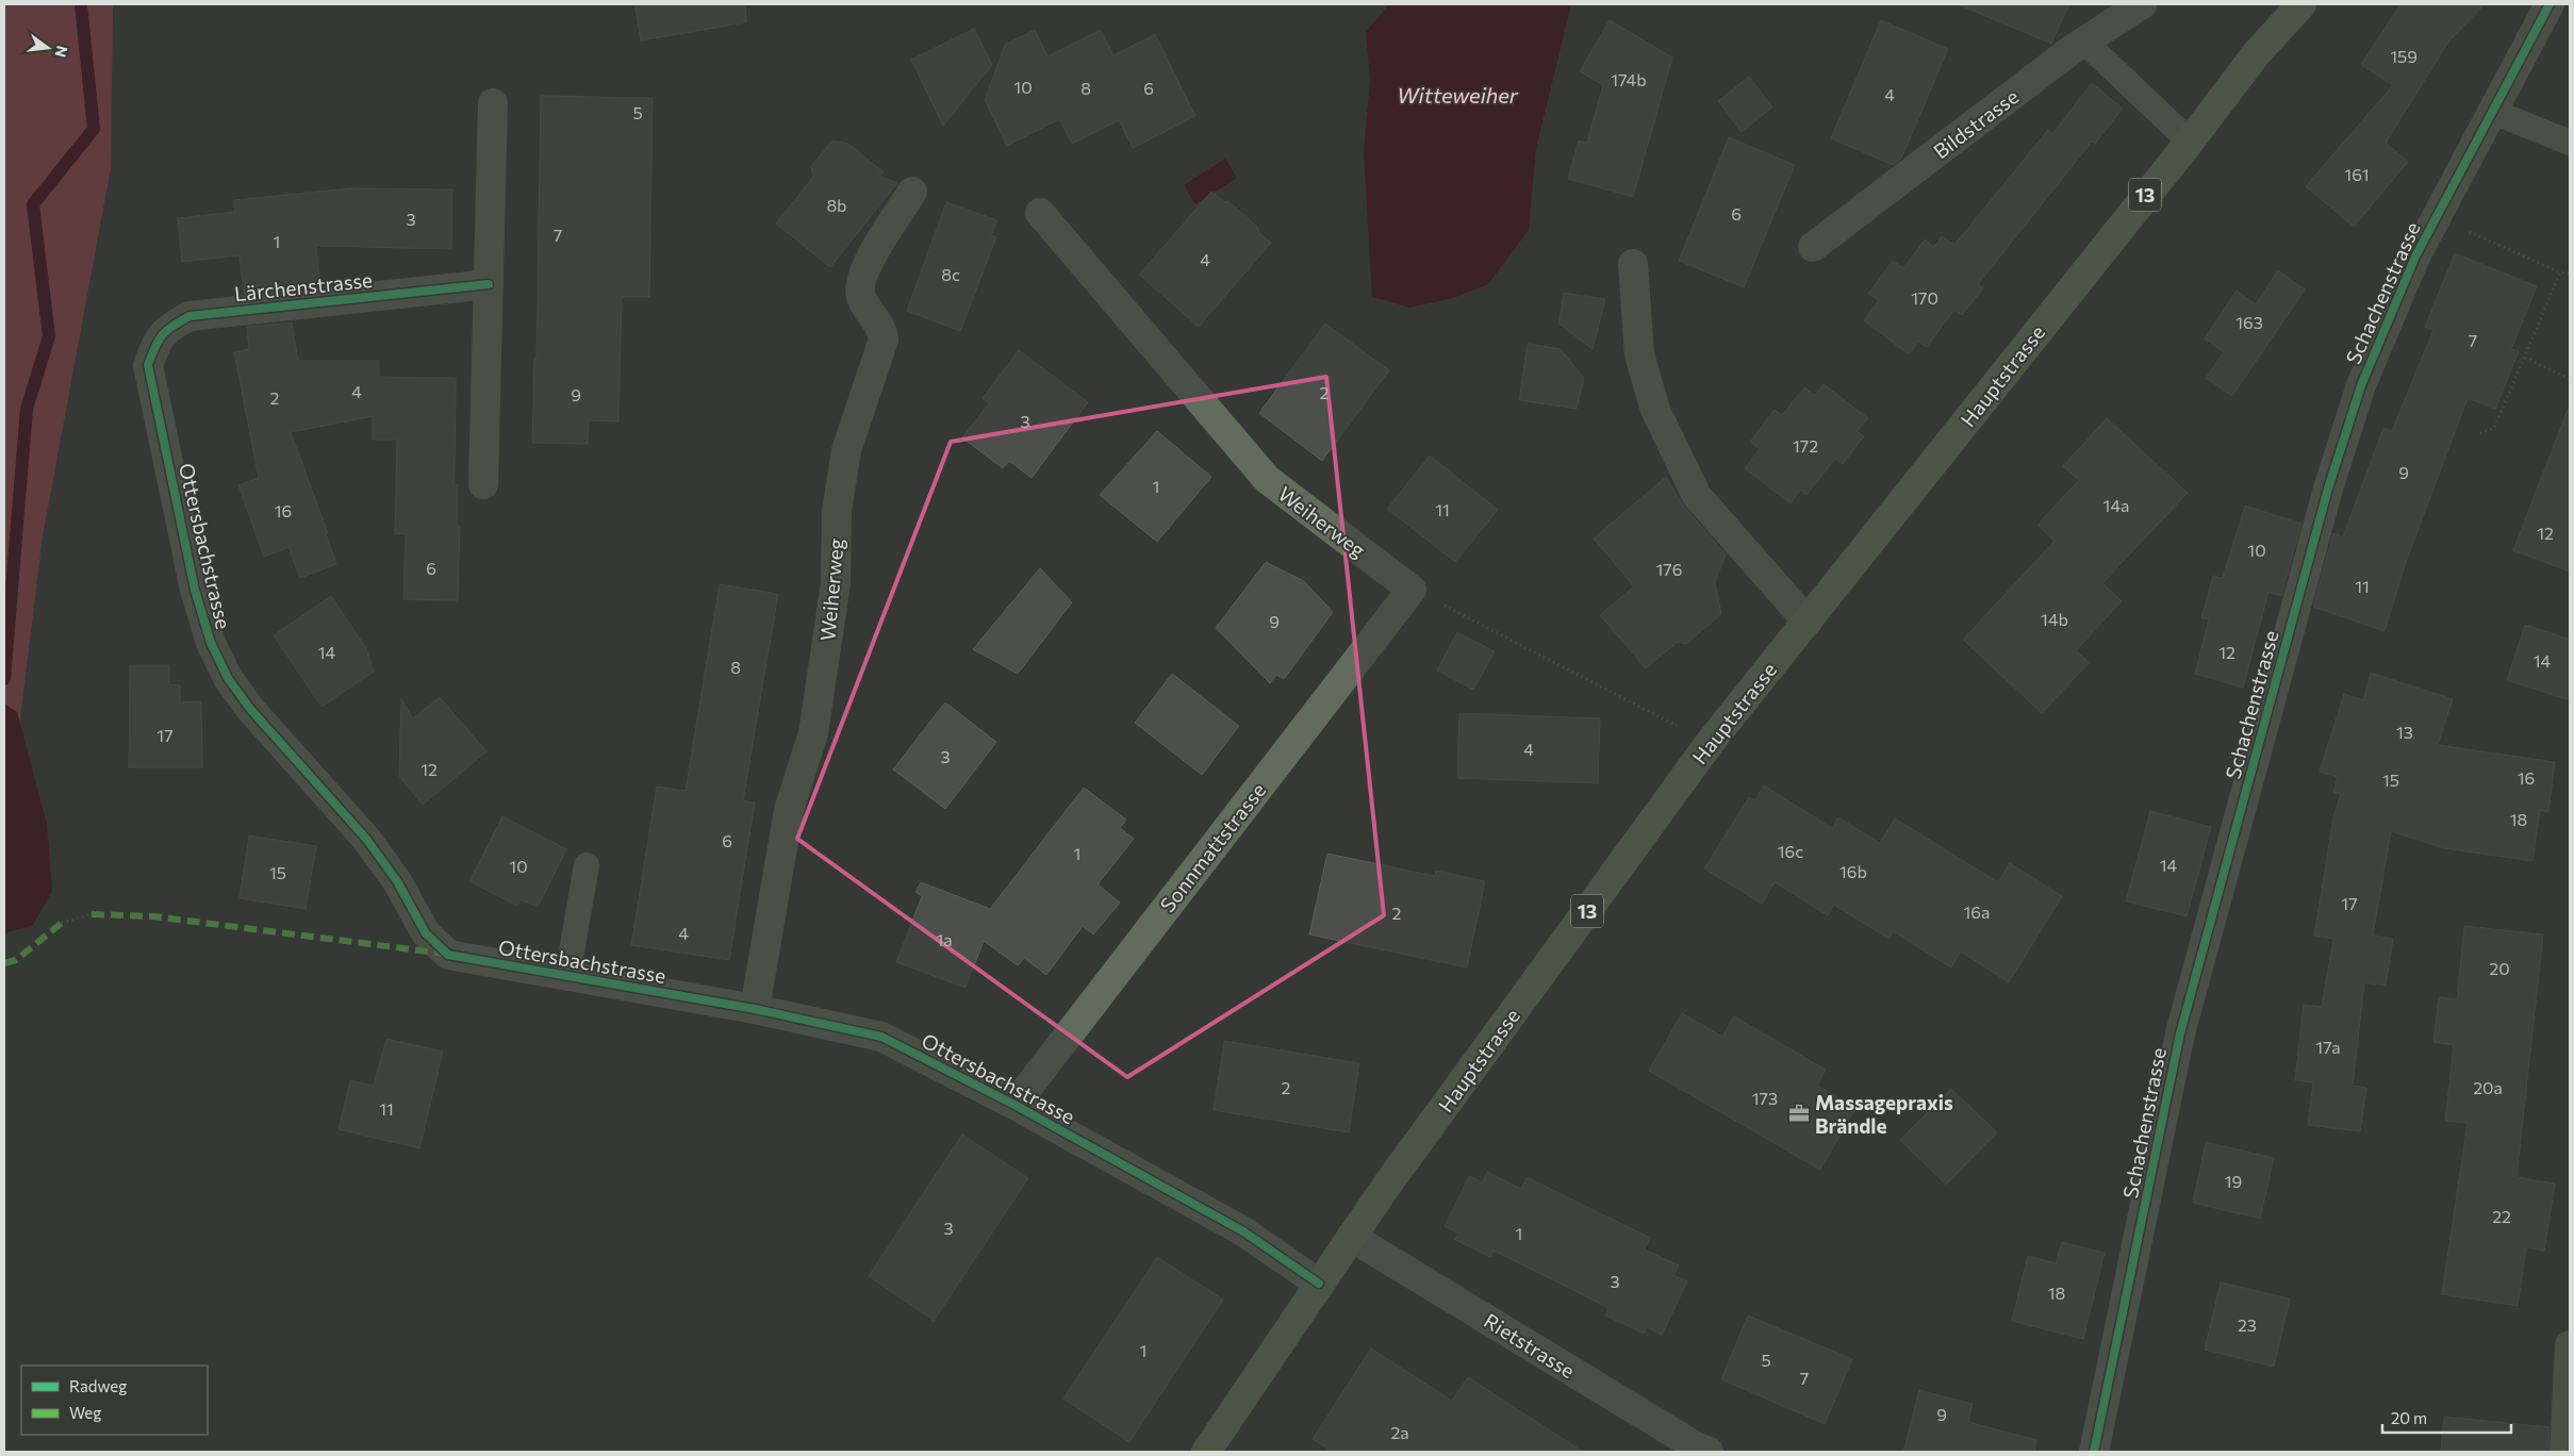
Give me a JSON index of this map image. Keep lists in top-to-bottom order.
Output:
{
  "streets": {
    "main road": ["13", "Hauptstrasse"],
    "street": [
      "Bildstrasse",
      "Lärchenstrasse",
      "Schachenstrasse",
      "Weiherweg",
      "Ottersbachstrasse",
      "Sonnmattstrasse",
      "Rietstrasse"
    ]
  },
  "crossings": [
    ["Lärchenstrasse", "Ottersbachstrasse"],
    ["Hauptstrasse", "Ottersbachstrasse"],
    ["Hauptstrasse", "Rietstrasse"],
    ["Weiherweg", "Ottersbachstrasse"],
    ["Weiherweg", "Sonnmattstrasse"],
    ["Ottersbachstrasse", "Sonnmattstrasse"]
  ],
  "water": ["Witteweiher"],
  "places": {
    "office": ["Massagepraxis Brändle"]
  },
  "house_numbers": [
    "159",
    "174b",
    "10",
    "8",
    "6",
    "4",
    "5",
    "161",
    "8b",
    "6",
    "3",
    "7",
    "1",
    "4",
    "8c",
    "170",
    "163",
    "7",
    "4",
    "2",
    "9",
    "2",
    "3",
    "172",
    "9",
    "1",
    "14a",
    "11",
    "16",
    "12",
    "10",
    "6",
    "176",
    "11",
    "14b",
    "9",
    "14",
    "12",
    "14",
    "8",
    "13",
    "17",
    "4",
    "3",
    "12",
    "16",
    "15",
    "18",
    "6",
    "16c",
    "1",
    "14",
    "10",
    "16b",
    "15",
    "17",
    "16a",
    "2",
    "4",
    "1a",
    "20",
    "17a",
    "2",
    "20a",
    "173",
    "11",
    "19",
    "22",
    "3",
    "1",
    "3",
    "18",
    "23",
    "1",
    "5",
    "7",
    "9",
    "2a"
  ],
  "legend": ["Radweg", "Weg"],
  "scale_bar": "20 m",
  "north": "right"
}
